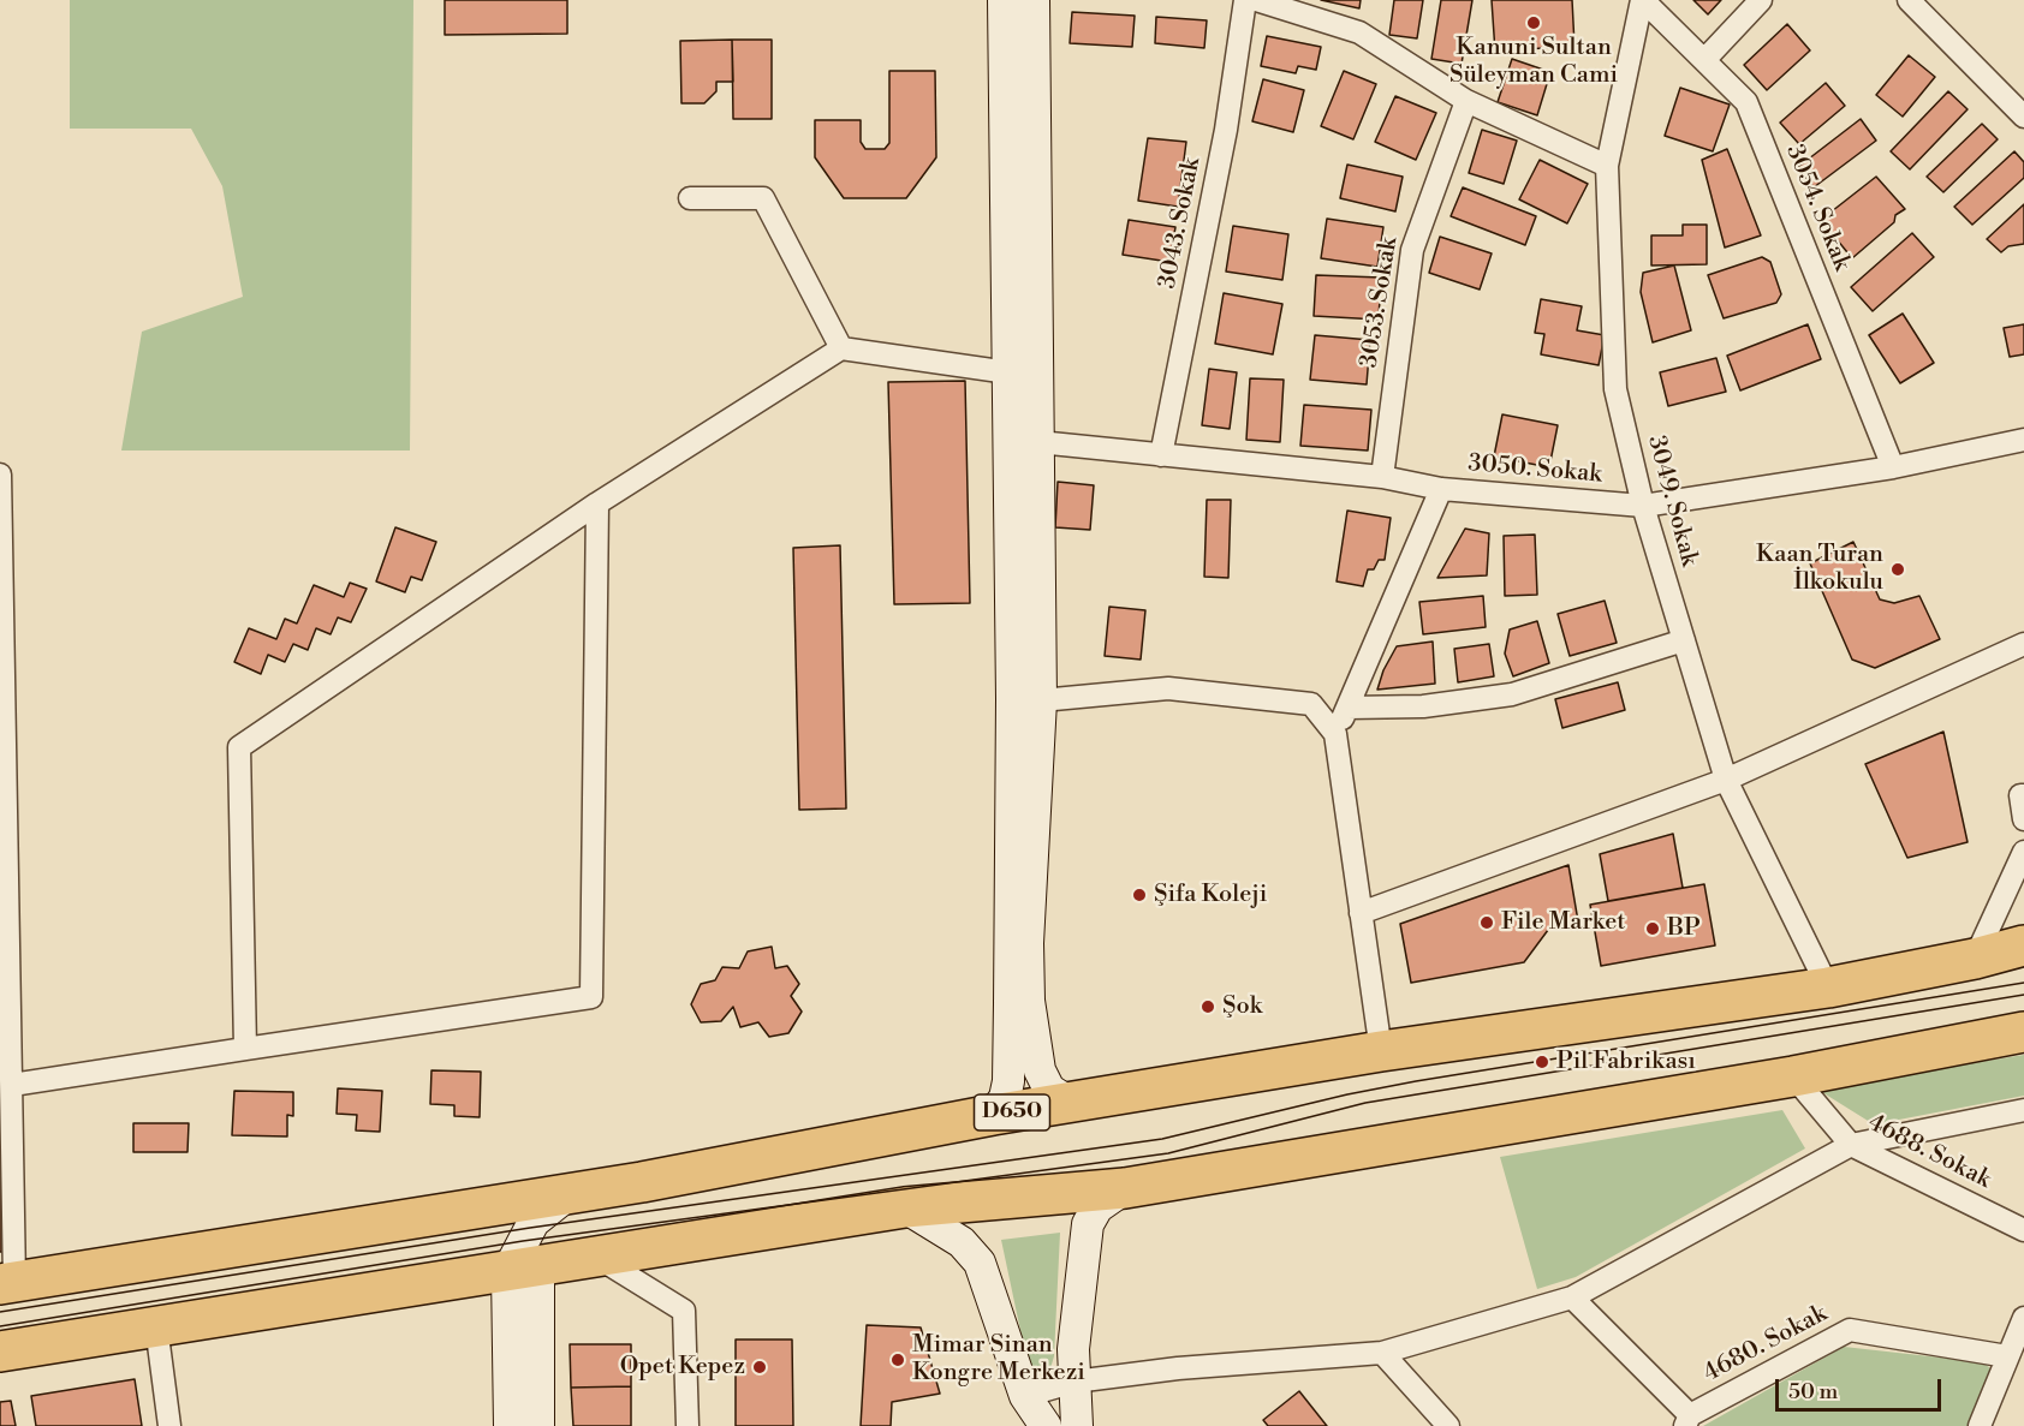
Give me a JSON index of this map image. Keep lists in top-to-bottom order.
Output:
{
  "streets": {
    "highway": ["D650"],
    "street": [
      "3054. Sokak",
      "3043. Sokak",
      "3053. Sokak",
      "3050. Sokak",
      "3049. Sokak",
      "4688. Sokak",
      "4680. Sokak"
    ]
  },
  "crossings": [
    ["3054. Sokak", "3050. Sokak"],
    ["3054. Sokak", "3049. Sokak"],
    ["3043. Sokak", "3050. Sokak"],
    ["3053. Sokak", "3050. Sokak"],
    ["3050. Sokak", "3049. Sokak"],
    ["3049. Sokak", "D650"]
  ],
  "places": [
    "Kanuni Sultan Süleyman Cami",
    "Kaan Turan İlkokulu",
    "Şifa Koleji",
    "File Market",
    "BP",
    "Şok",
    "Pil Fabrikası",
    "Mimar Sinan Kongre Merkezi",
    "Opet Kepez"
  ],
  "scale_bar": "50 m"
}
